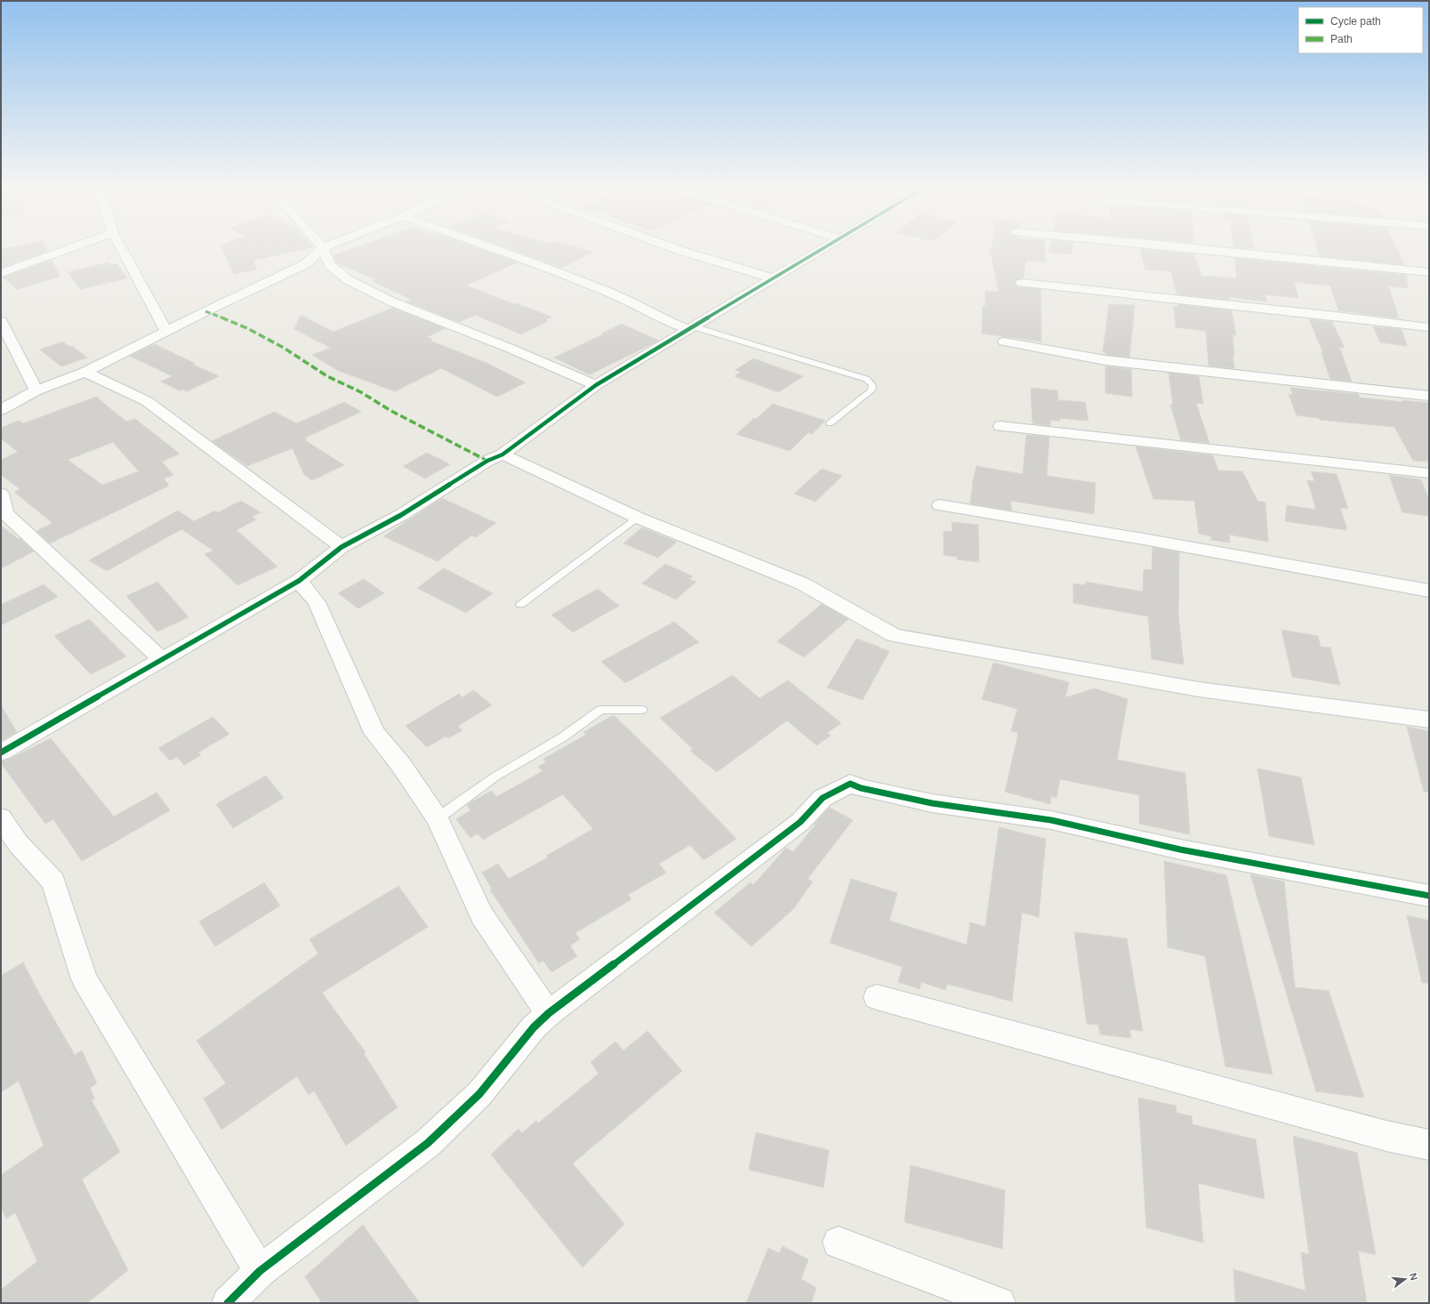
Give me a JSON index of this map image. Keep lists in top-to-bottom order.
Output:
{
  "legend": ["Cycle path", "Path"],
  "north": "right"
}
